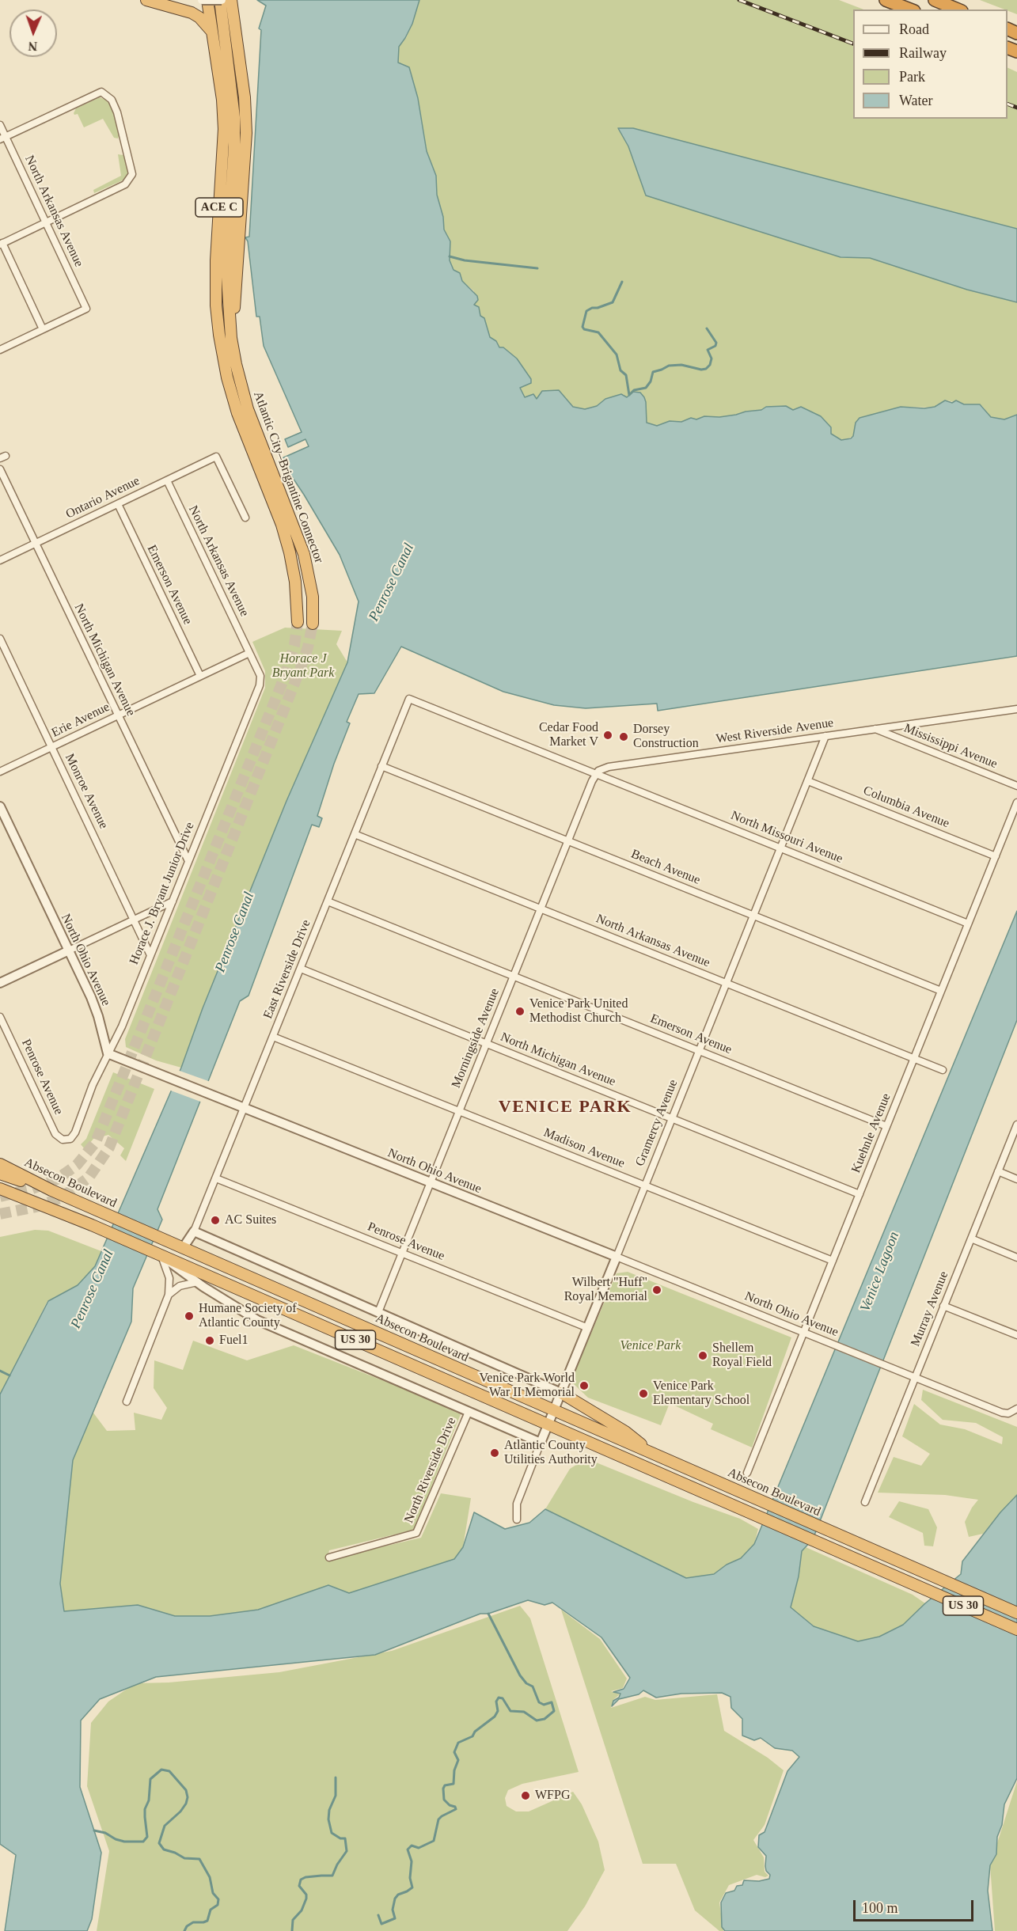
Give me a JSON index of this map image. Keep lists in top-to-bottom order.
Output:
{
  "streets": {
    "highway": [
      "ACE C",
      "Atlantic City–Brigantine Connector",
      "Absecon Boulevard",
      "US 30"
    ],
    "street": [
      "North Arkansas Avenue",
      "Ontario Avenue",
      "Emerson Avenue",
      "North Michigan Avenue",
      "Erie Avenue",
      "West Riverside Avenue",
      "Mississippi Avenue",
      "Monroe Avenue",
      "Columbia Avenue",
      "North Missouri Avenue",
      "Beach Avenue",
      "Horace J. Bryant Junior Drive",
      "North Ohio Avenue",
      "East Riverside Drive",
      "Morningside Avenue",
      "Penrose Avenue",
      "Gramercy Avenue",
      "Kuehnle Avenue",
      "Madison Avenue",
      "Murray Avenue",
      "North Riverside Drive"
    ]
  },
  "crossings": [
    ["North Arkansas Avenue", "Ontario Avenue"],
    ["North Arkansas Avenue", "Erie Avenue"],
    ["North Arkansas Avenue", "Horace J. Bryant Junior Drive"],
    ["North Arkansas Avenue", "East Riverside Drive"],
    ["North Arkansas Avenue", "Morningside Avenue"],
    ["North Arkansas Avenue", "Gramercy Avenue"],
    ["North Arkansas Avenue", "Kuehnle Avenue"],
    ["Ontario Avenue", "Emerson Avenue"],
    ["Ontario Avenue", "North Michigan Avenue"],
    ["Emerson Avenue", "Erie Avenue"],
    ["Emerson Avenue", "East Riverside Drive"],
    ["Emerson Avenue", "Morningside Avenue"],
    ["Emerson Avenue", "Gramercy Avenue"],
    ["Emerson Avenue", "Kuehnle Avenue"],
    ["North Michigan Avenue", "Erie Avenue"],
    ["North Michigan Avenue", "Horace J. Bryant Junior Drive"],
    ["North Michigan Avenue", "East Riverside Drive"],
    ["North Michigan Avenue", "Morningside Avenue"],
    ["North Michigan Avenue", "Gramercy Avenue"],
    ["North Michigan Avenue", "Kuehnle Avenue"],
    ["Erie Avenue", "Monroe Avenue"],
    ["Erie Avenue", "Horace J. Bryant Junior Drive"],
    ["West Riverside Avenue", "Mississippi Avenue"],
    ["West Riverside Avenue", "North Missouri Avenue"],
    ["West Riverside Avenue", "East Riverside Drive"],
    ["West Riverside Avenue", "Morningside Avenue"],
    ["West Riverside Avenue", "Gramercy Avenue"],
    ["Monroe Avenue", "Horace J. Bryant Junior Drive"],
    ["Columbia Avenue", "Gramercy Avenue"],
    ["Columbia Avenue", "Kuehnle Avenue"],
    ["North Missouri Avenue", "East Riverside Drive"],
    ["North Missouri Avenue", "Morningside Avenue"],
    ["North Missouri Avenue", "Gramercy Avenue"],
    ["North Missouri Avenue", "Kuehnle Avenue"],
    ["Beach Avenue", "East Riverside Drive"],
    ["Beach Avenue", "Morningside Avenue"],
    ["Beach Avenue", "Gramercy Avenue"],
    ["Beach Avenue", "Kuehnle Avenue"],
    ["Horace J. Bryant Junior Drive", "North Ohio Avenue"],
    ["Horace J. Bryant Junior Drive", "Penrose Avenue"],
    ["North Ohio Avenue", "East Riverside Drive"],
    ["North Ohio Avenue", "Morningside Avenue"],
    ["North Ohio Avenue", "Gramercy Avenue"],
    ["North Ohio Avenue", "Kuehnle Avenue"],
    ["North Ohio Avenue", "Murray Avenue"],
    ["East Riverside Drive", "Morningside Avenue"],
    ["East Riverside Drive", "Penrose Avenue"],
    ["East Riverside Drive", "Madison Avenue"],
    ["East Riverside Drive", "Absecon Boulevard"],
    ["Morningside Avenue", "Penrose Avenue"],
    ["Morningside Avenue", "Madison Avenue"],
    ["Morningside Avenue", "Absecon Boulevard"],
    ["Penrose Avenue", "Gramercy Avenue"],
    ["Gramercy Avenue", "Madison Avenue"],
    ["Gramercy Avenue", "Absecon Boulevard"],
    ["Gramercy Avenue", "US 30"],
    ["Kuehnle Avenue", "Madison Avenue"]
  ],
  "districts": ["VENICE PARK"],
  "water": ["Penrose Canal", "Venice Lagoon"],
  "parks": ["Horace J Bryant Park", "Venice Park"],
  "places": [
    "Cedar Food Market V",
    "Dorsey Construction",
    "Venice Park United Methodist Church",
    "AC Suites",
    "Wilbert \"Huff\" Royal Memorial",
    "Humane Society of Atlantic County",
    "Fuel1",
    "Shellem Royal Field",
    "Venice Park World War II Memorial",
    "Venice Park Elementary School",
    "Atlantic County Utilities Authority",
    "WFPG"
  ],
  "legend": [
    "Road",
    "Railway",
    "Park",
    "Water"
  ],
  "scale_bar": "100 m",
  "north": "bottom"
}
